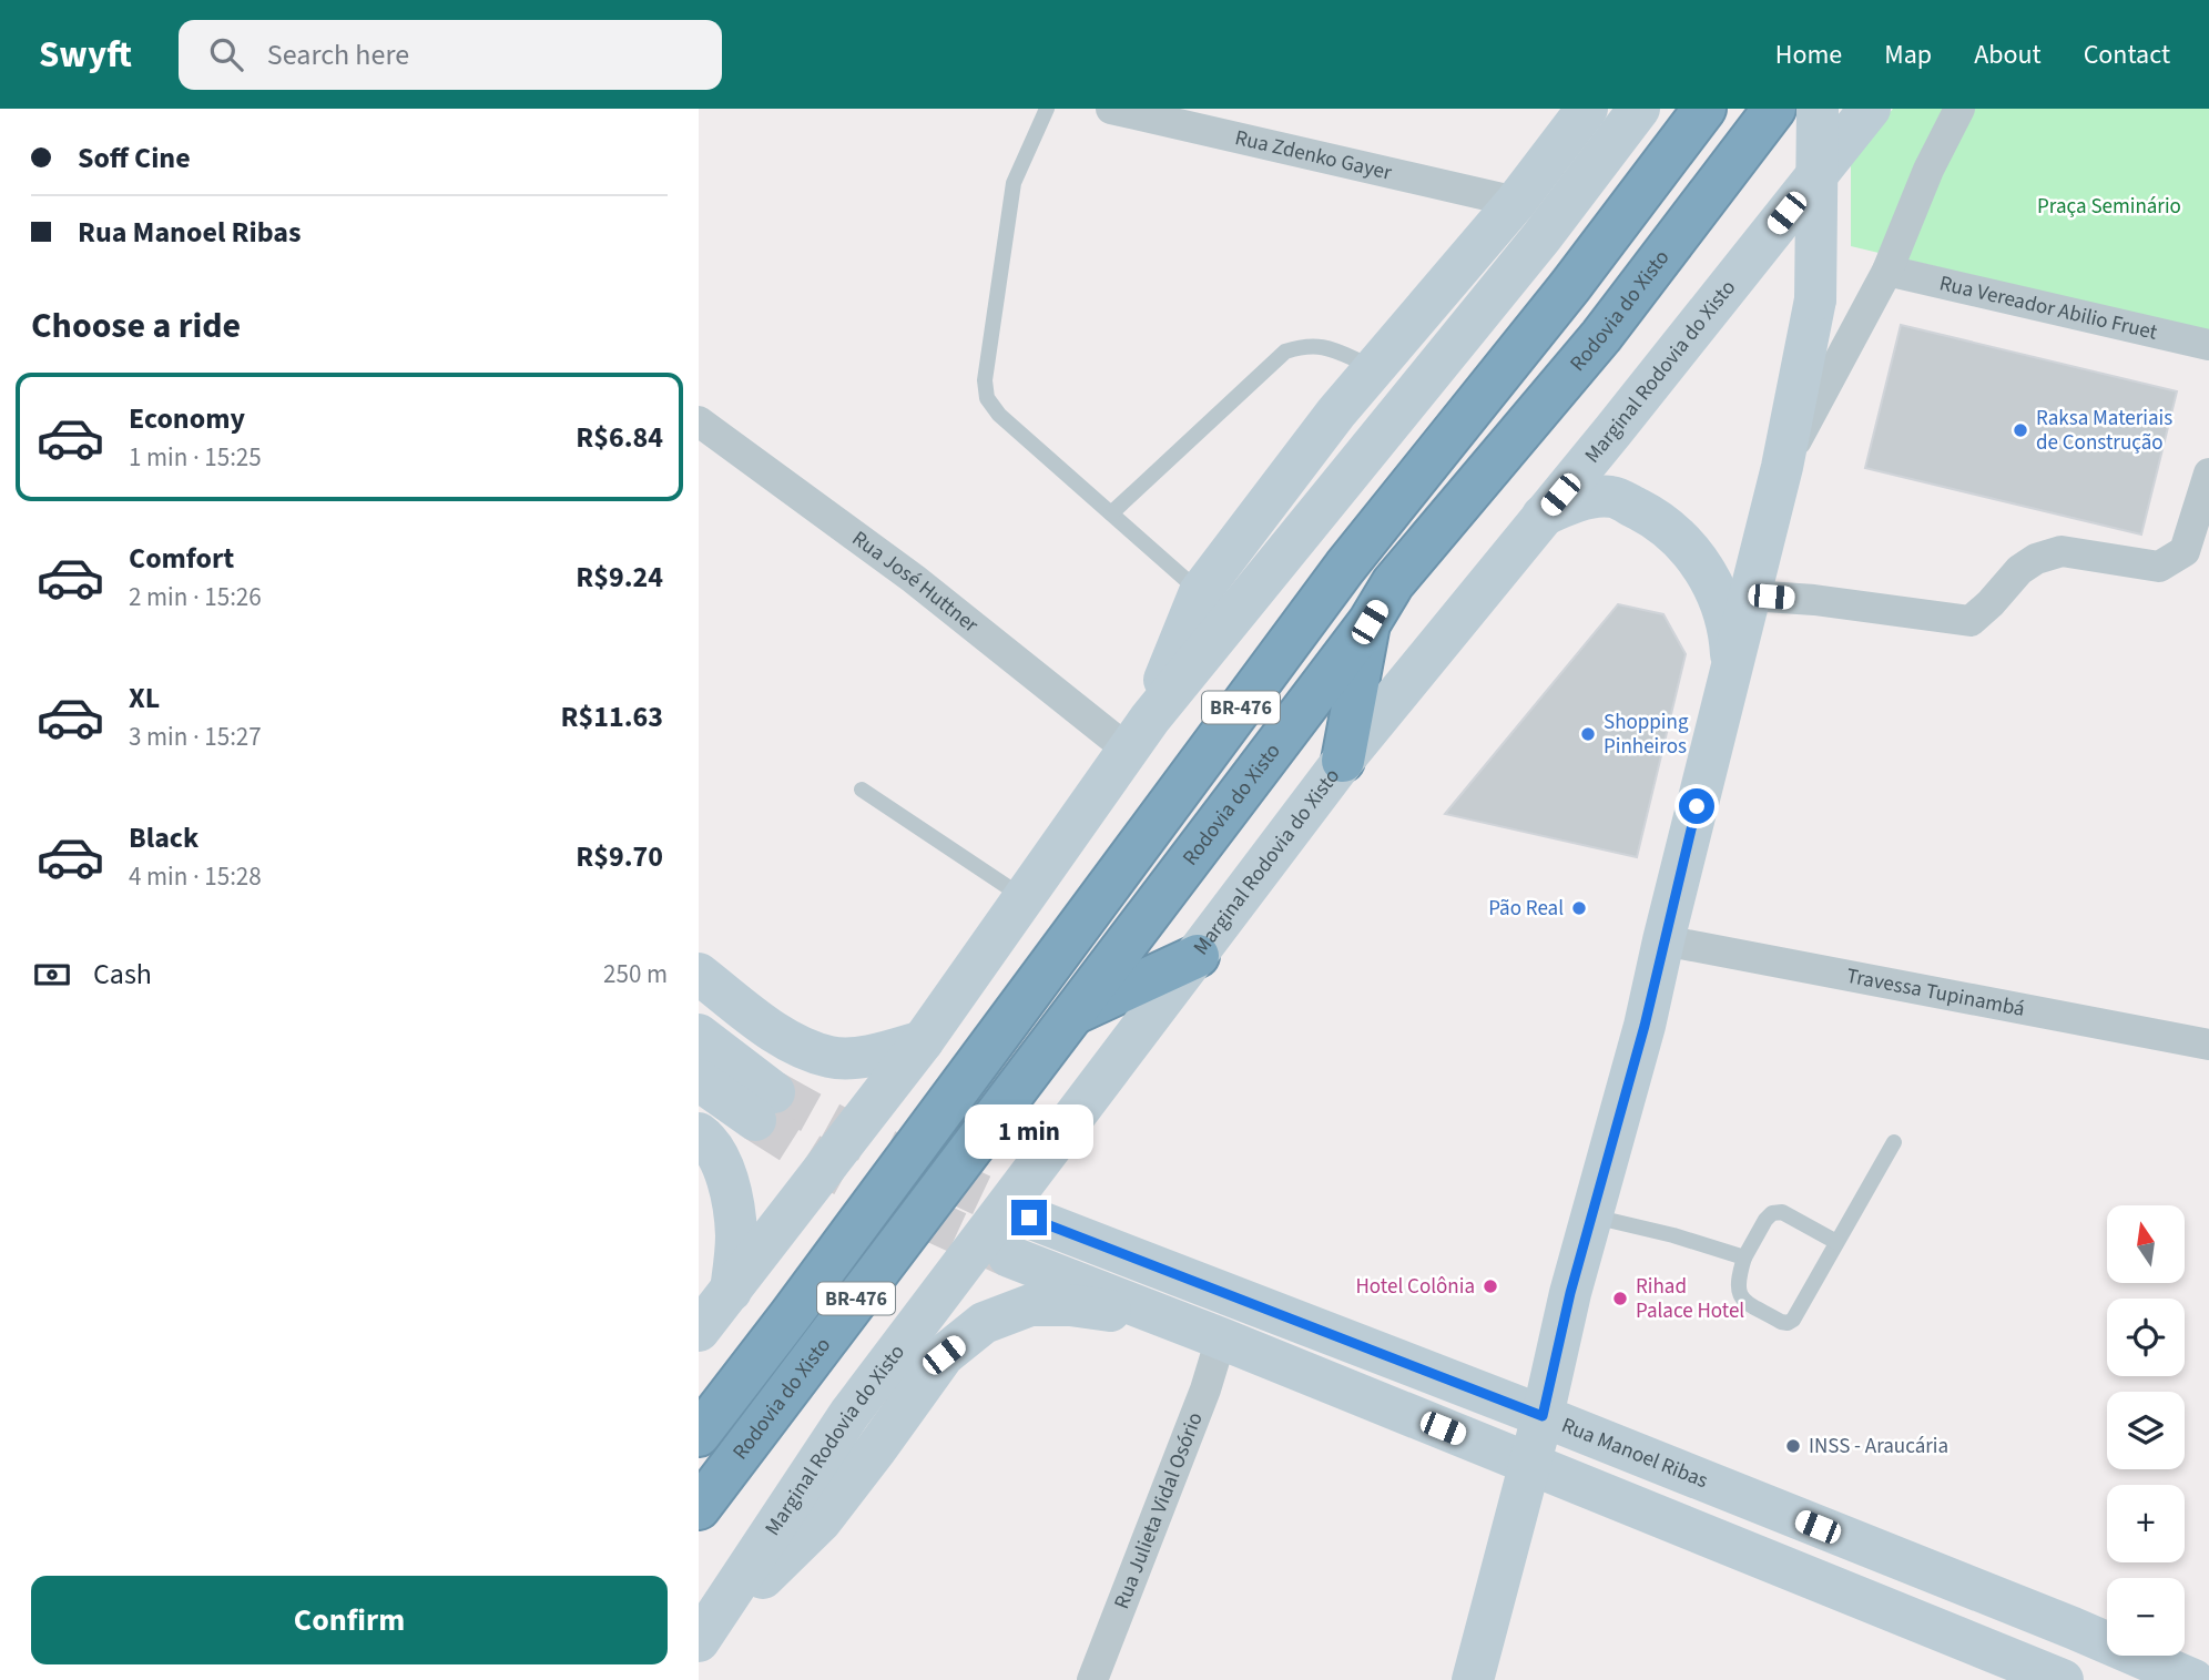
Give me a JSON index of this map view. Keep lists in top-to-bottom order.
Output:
{
  "streets": {
    "highway": ["Rodovia do Xisto", "BR-476"],
    "main road": ["Marginal Rodovia do Xisto", "Rua Manoel Ribas"],
    "street": [
      "Rua Zdenko Gayer",
      "Rua Vereador Abilio Fruet",
      "Rua José Huttner",
      "Travessa Tupinambá",
      "Rua Julieta Vidal Osório"
    ]
  },
  "parks": ["Praça Seminário"],
  "places": [
    "Raksa Materiais de Construção",
    "Shopping Pinheiros",
    "Pão Real",
    "Hotel Colônia",
    "Rihad Palace Hotel",
    "INSS - Araucária"
  ],
  "north": "top",
  "page": {
    "header": "Swyft",
    "search": "Search here",
    "nav": [
      "Home",
      "Map",
      "About",
      "Contact"
    ],
    "banner": ["Soff Cine", "Rua Manoel Ribas"],
    "heading": "Choose a ride",
    "list": [
      {
        "name": "Economy",
        "note": "1 min · 15:25",
        "value": "R$6.84"
      },
      {
        "name": "Comfort",
        "note": "2 min · 15:26",
        "value": "R$9.24"
      },
      {
        "name": "XL",
        "note": "3 min · 15:27",
        "value": "R$11.63"
      },
      {
        "name": "Black",
        "note": "4 min · 15:28",
        "value": "R$9.70"
      }
    ],
    "pay": ["Cash", "250 m"],
    "bubble": "1 min",
    "map_buttons": ["+", "−"],
    "buttons": "Confirm"
  }
}
